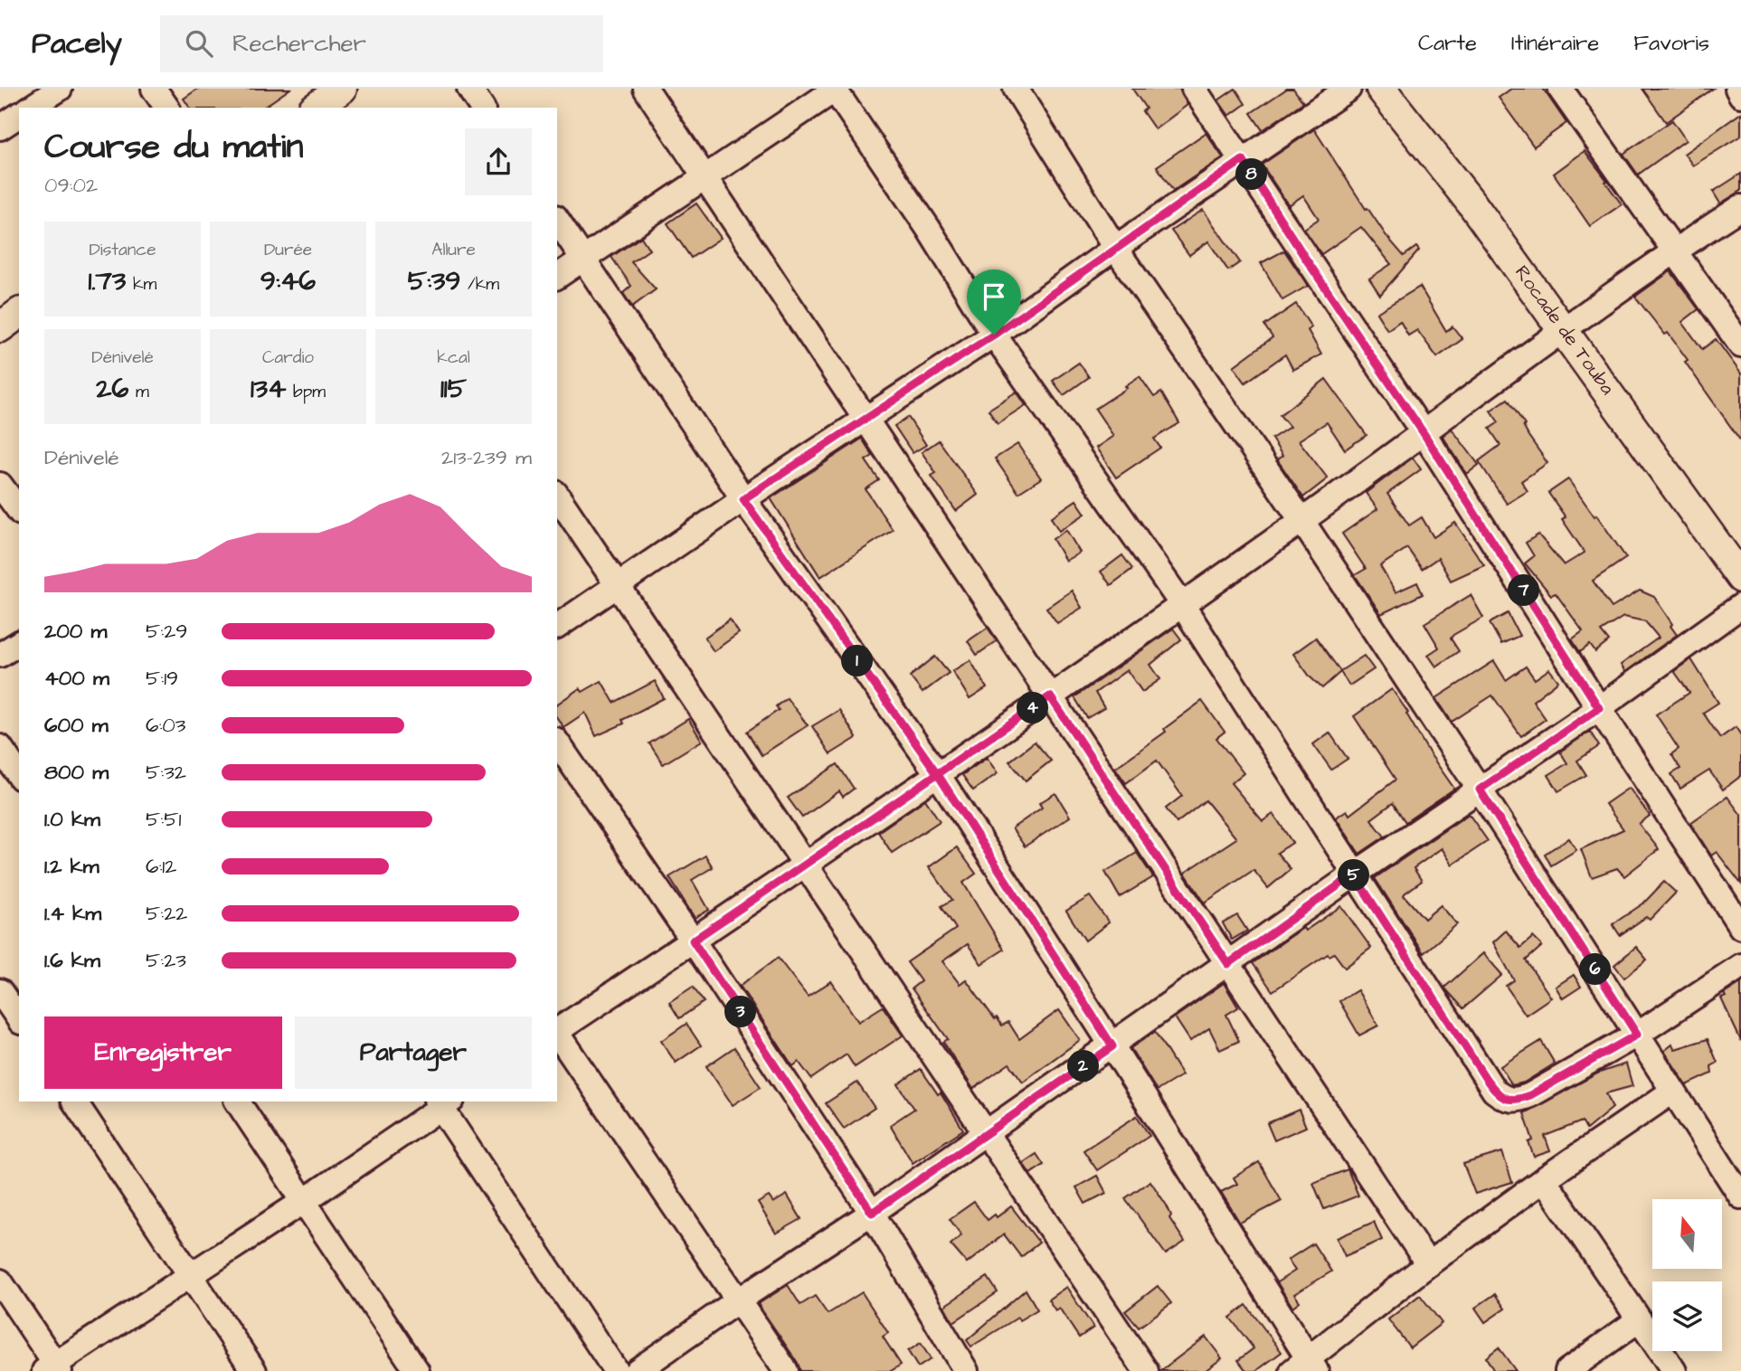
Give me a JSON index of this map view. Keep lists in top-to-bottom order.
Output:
{
  "streets": {
    "main road": ["Rocade de Touba"]
  },
  "north": "top",
  "page": {
    "header": "Pacely",
    "search": "Rechercher",
    "nav": ["Carte", "Itinéraire", "Favoris"],
    "heading": ["Course du matin", "09:02"],
    "pins": [
      "8",
      "7",
      "1",
      "4",
      "5",
      "6",
      "3",
      "2"
    ],
    "stats": [
      ["Distance", "1.73 km"],
      ["Durée", "9:46"],
      ["Allure", "5:39 /km"],
      ["Dénivelé", "26 m"],
      ["Cardio", "134 bpm"],
      ["kcal", "115"]
    ],
    "chart": ["Dénivelé", "213–239 m"],
    "list": [
      {
        "name": "200 m",
        "note": "5:29"
      },
      {
        "name": "400 m",
        "note": "5:19"
      },
      {
        "name": "600 m",
        "note": "6:03"
      },
      {
        "name": "800 m",
        "note": "5:32"
      },
      {
        "name": "1.0 km",
        "note": "5:51"
      },
      {
        "name": "1.2 km",
        "note": "6:12"
      },
      {
        "name": "1.4 km",
        "note": "5:22"
      },
      {
        "name": "1.6 km",
        "note": "5:23"
      }
    ],
    "buttons": ["Enregistrer", "Partager"]
  }
}
